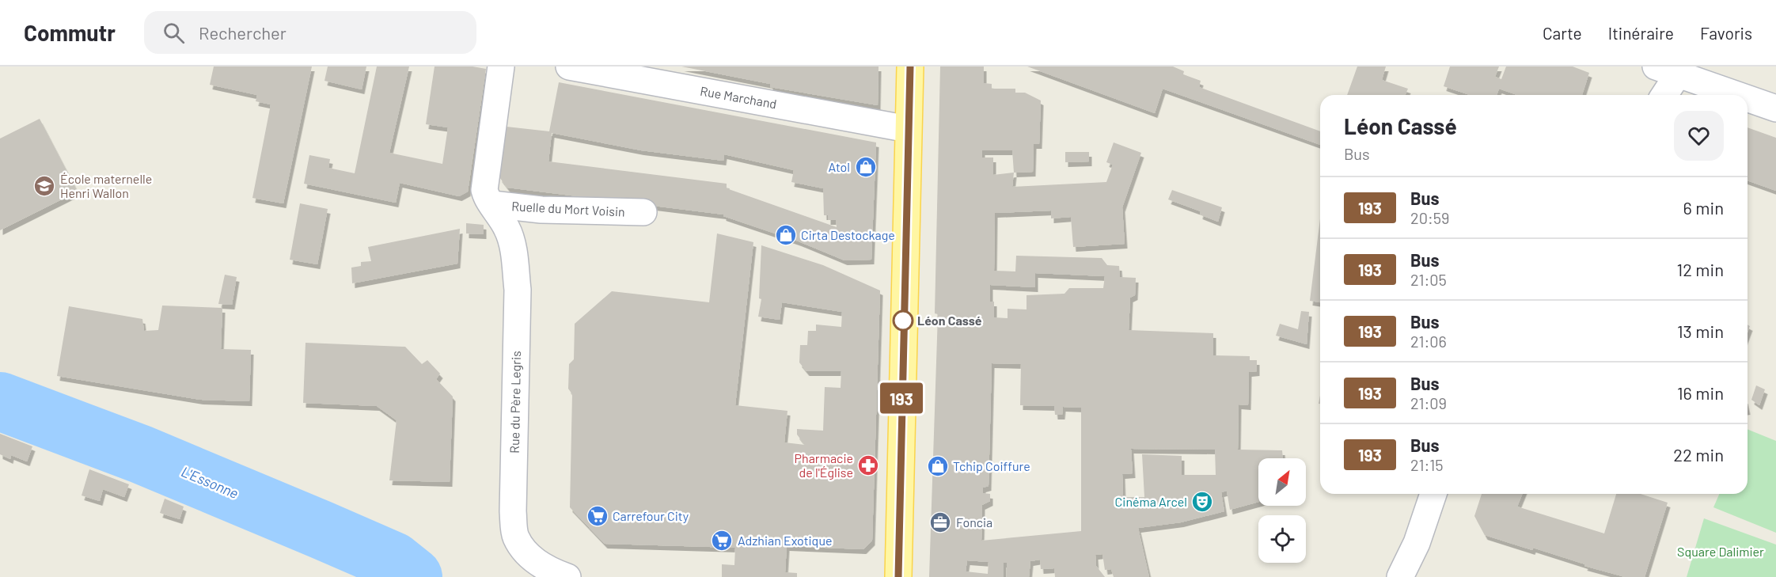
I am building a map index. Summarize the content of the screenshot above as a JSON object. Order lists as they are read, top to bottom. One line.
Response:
{"streets":{"street":["Rue Marchand","Ruelle du Mort Voisin","Rue du Père Legris"]},"crossings":[["Ruelle du Mort Voisin","Rue du Père Legris"]],"water":["L'Essonne"],"parks":["Square Dalimier"],"places":{"shop":["Atol","Cirta Destockage","Tchip Coiffure"],"school or university":["École maternelle Henri Wallon"],"other":["Léon Cassé"],"pharmacy":["Pharmacie de l'Église"],"theatre":["Cinéma Arcel"],"supermarket":["Carrefour City","Adzhian Exotique"],"office":["Foncia"]},"lines":["bus line 193"],"north":"top right","page":{"header":"Commutr","search":"Rechercher","nav":["Carte","Itinéraire","Favoris"],"on_map":"193","heading":["Léon Cassé","Bus"],"list":[{"mark":"193","name":"Bus","note":"20:59","value":"6 min"},{"mark":"193","name":"Bus","note":"21:05","value":"12 min"},{"mark":"193","name":"Bus","note":"21:06","value":"13 min"},{"mark":"193","name":"Bus","note":"21:09","value":"16 min"},{"mark":"193","name":"Bus","note":"21:15","value":"22 min"}]}}
